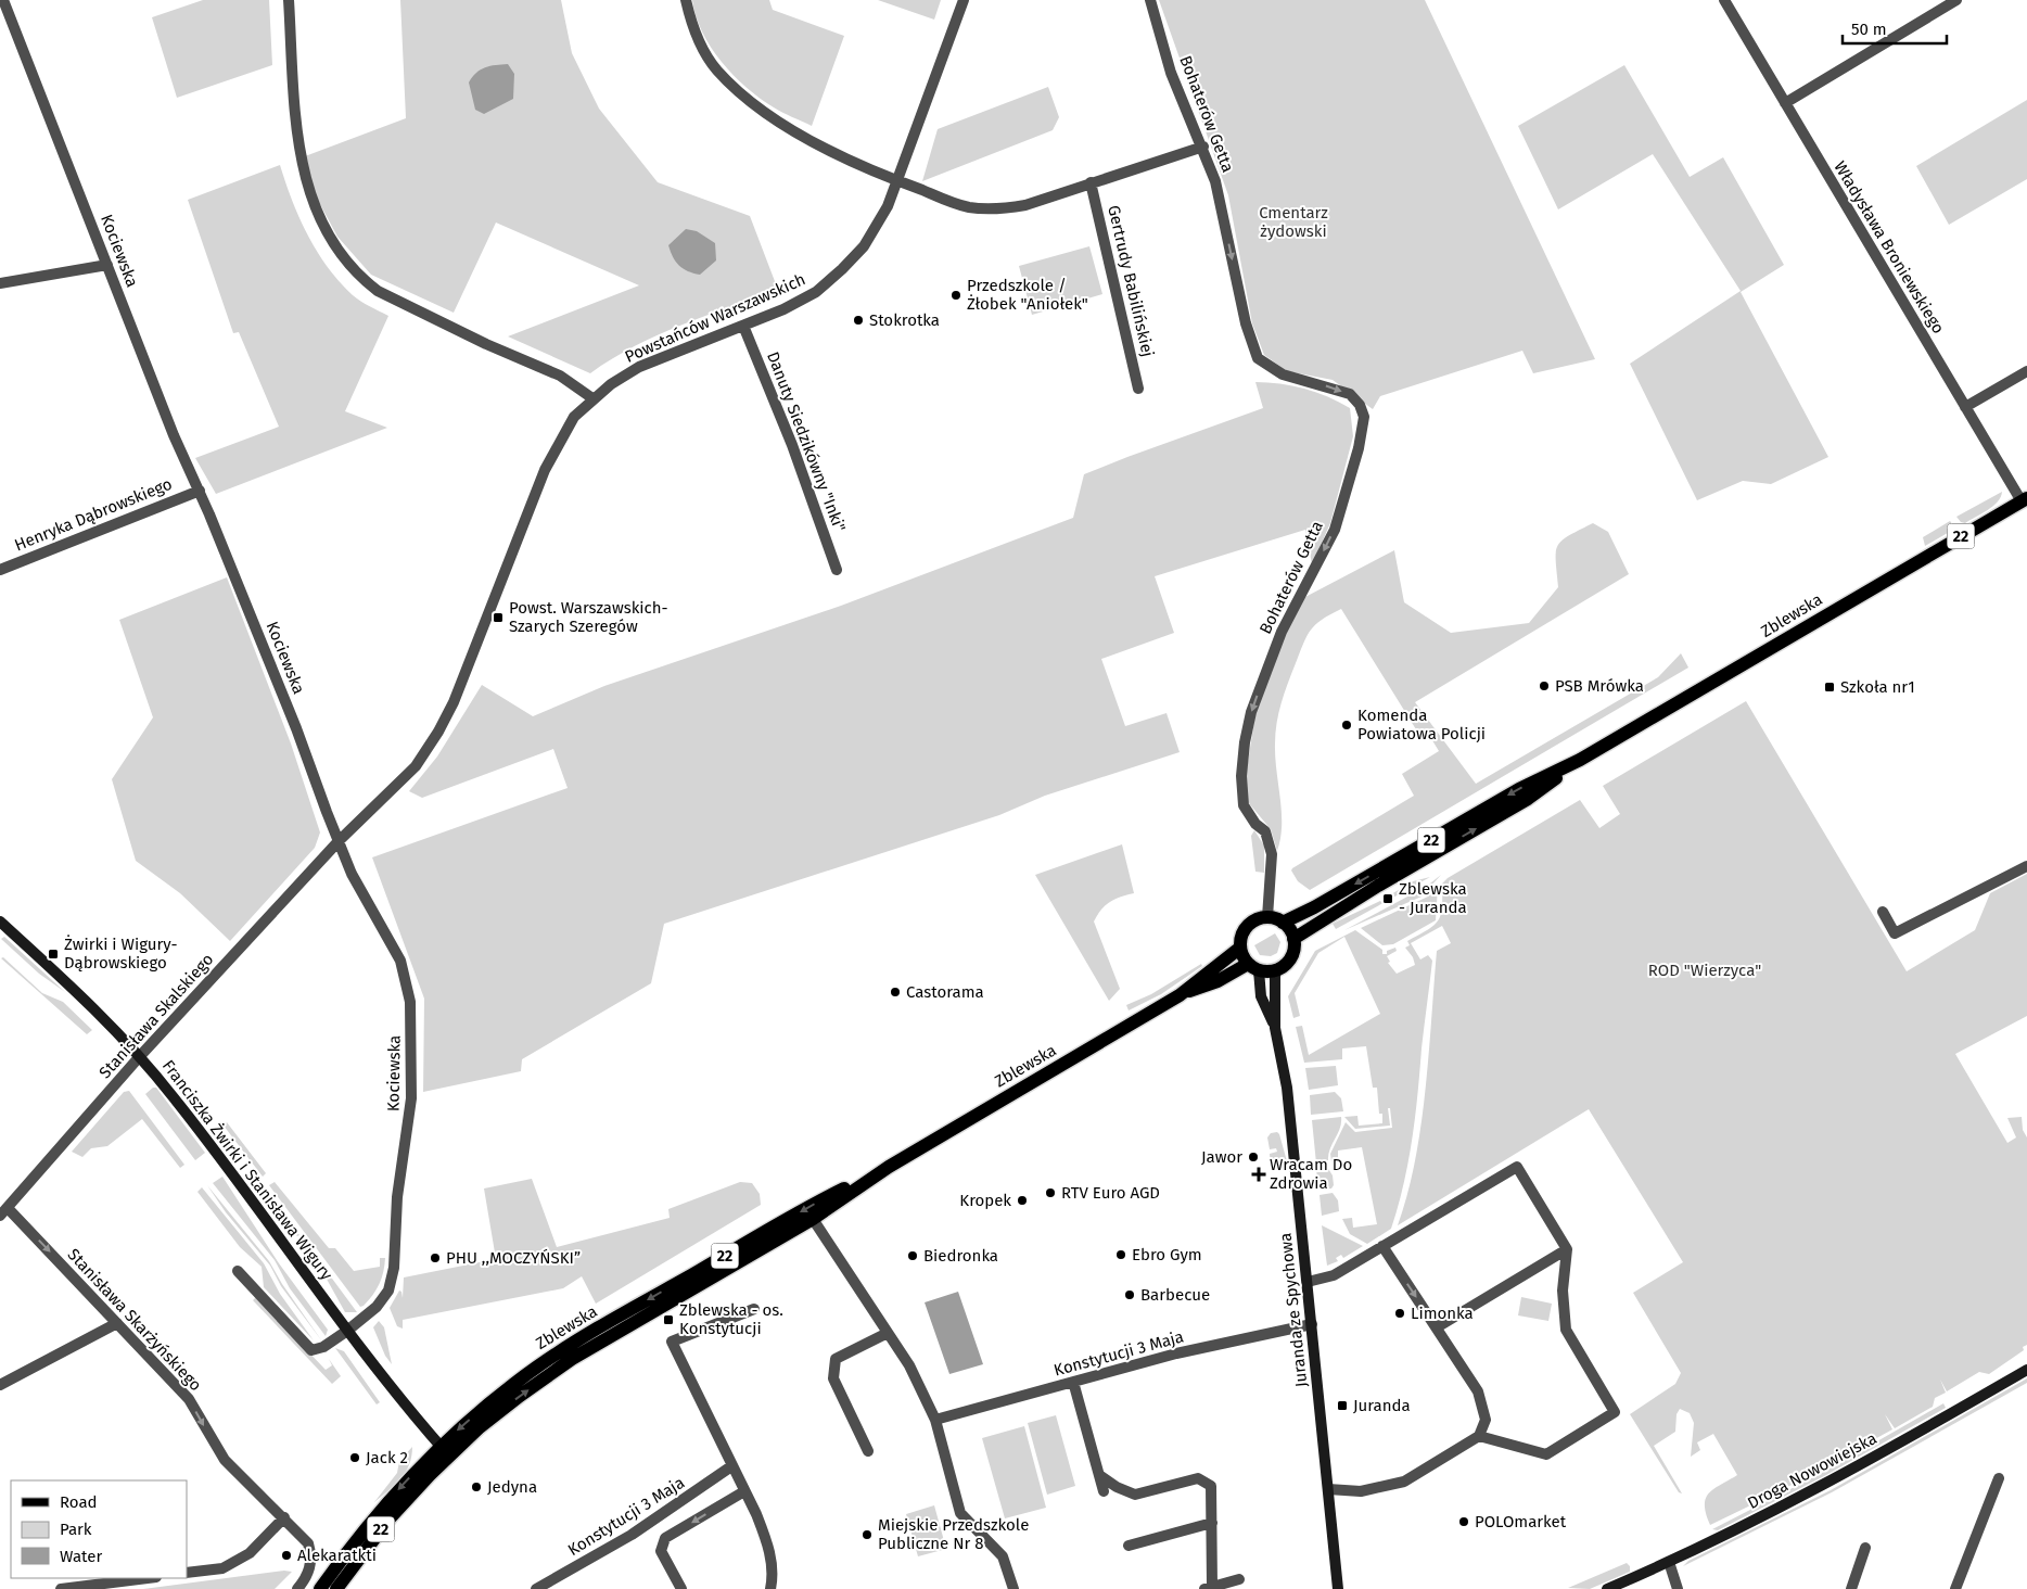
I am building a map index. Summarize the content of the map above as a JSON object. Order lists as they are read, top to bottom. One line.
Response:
{"streets":{"main road":["22","Zblewska"],"street":["Bohaterów Getta","Władysława Broniewskiego","Kociewska","Gertrudy Babilińskiej","Powstańców Warszawskich","Danuty Siedzikówny \"Inki\"","Henryka Dąbrowskiego","Stanisława Skalskiego","Franciszka Żwirki i Stanisława Wigury","Juranda ze Spychowa","Stanisława Skarżyńskiego","Konstytucji 3 Maja","Droga Nowowiejska"]},"crossings":[["Bohaterów Getta","22"],["Bohaterów Getta","Zblewska"],["Bohaterów Getta","Juranda ze Spychowa"],["Władysława Broniewskiego","Zblewska"],["Kociewska","Powstańców Warszawskich"],["Kociewska","Henryka Dąbrowskiego"],["Kociewska","Stanisława Skalskiego"],["Kociewska","Franciszka Żwirki i Stanisława Wigury"],["Powstańców Warszawskich","Danuty Siedzikówny \"Inki\""],["Powstańców Warszawskich","Stanisława Skalskiego"],["22","Zblewska"],["22","Juranda ze Spychowa"],["Zblewska","Franciszka Żwirki i Stanisława Wigury"],["Zblewska","Juranda ze Spychowa"],["Stanisława Skalskiego","Franciszka Żwirki i Stanisława Wigury"],["Stanisława Skalskiego","Stanisława Skarżyńskiego"],["Juranda ze Spychowa","Konstytucji 3 Maja"]],"one_way":["Bohaterów Getta","Stanisława Skarżyńskiego"],"parks":["Cmentarz żydowski","ROD \"Wierzyca\""],"places":{"other":["Przedszkole / Żłobek \"Aniołek\"","Stokrotka","PSB Mrówka","Komenda Powiatowa Policji","Castorama","Jawor","RTV Euro AGD","Kropek","Ebro Gym","Biedronka","PHU ,,MOCZYŃSKI”","Barbecue","Limonka","Jack 2","Jedyna","POLOmarket","Miejskie Przedszkole Publiczne Nr 8","Alekaratkti"],"transit":["Powst. Warszawskich- Szarych Szeregów","Szkoła nr1","Zblewska - Juranda","Żwirki i Wigury- Dąbrowskiego","Zblewska - os. Konstytucji","Juranda"],"health":["Wracam Do Zdrowia"]},"legend":["Road","Park","Water"],"scale_bar":"50 m"}
